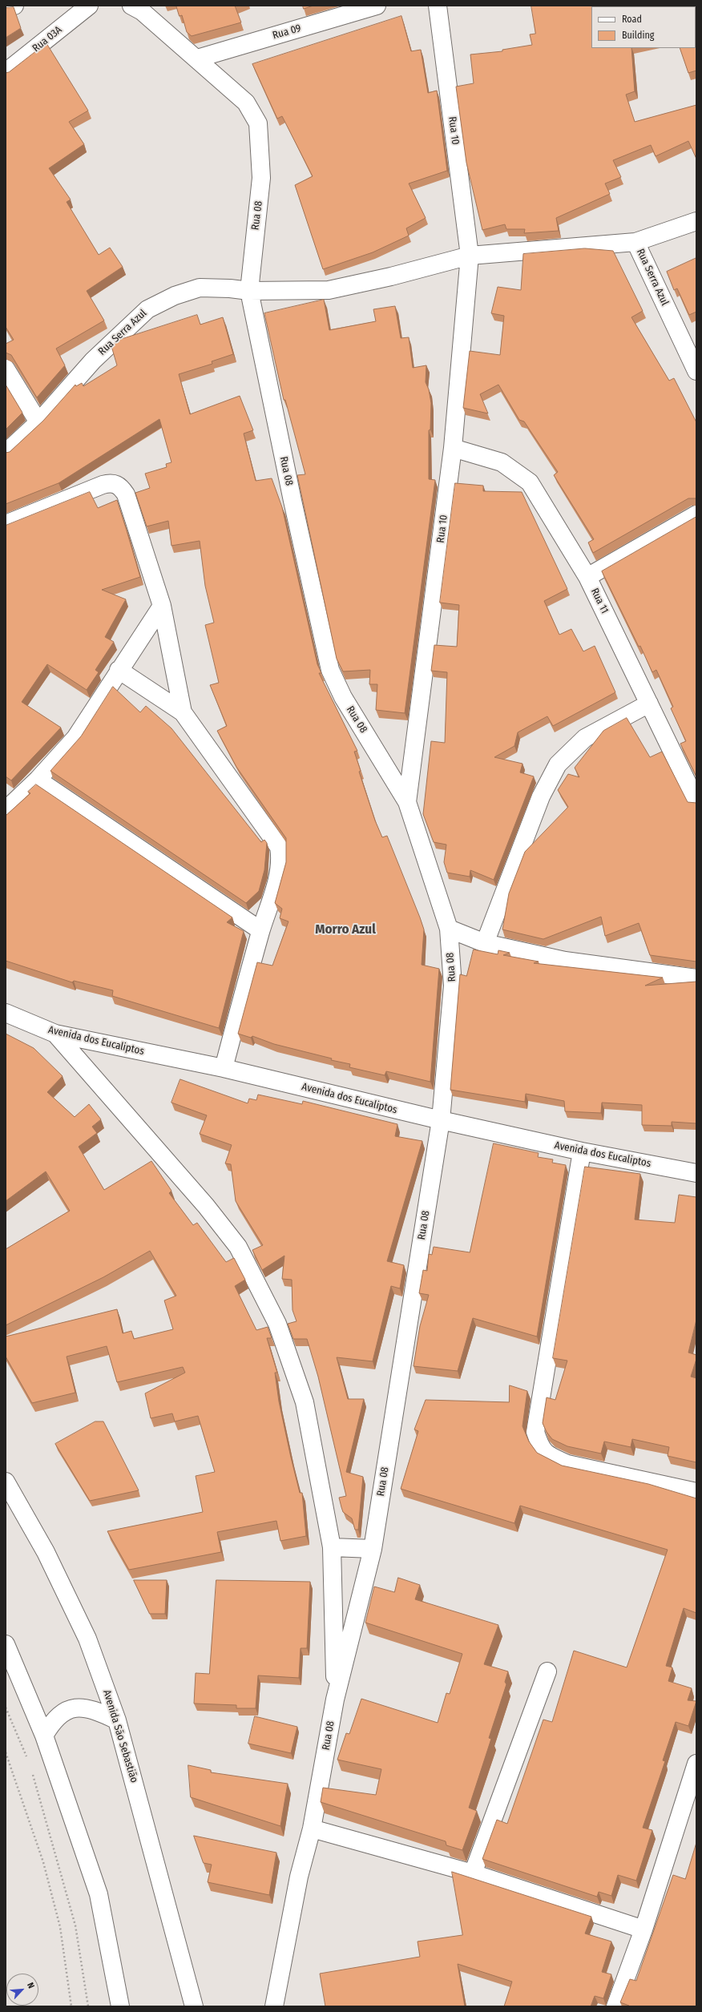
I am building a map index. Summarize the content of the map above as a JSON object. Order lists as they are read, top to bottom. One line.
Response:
{"streets":{"street":["Rua 09","Rua 03A","Rua 10","Rua 08","Rua Serra Azul","Rua 11","Avenida dos Eucaliptos","Avenida São Sebastião"]},"crossings":[["Rua 09","Rua 08"],["Rua 10","Rua 08"],["Rua 10","Rua Serra Azul"],["Rua 10","Rua 11"],["Rua 08","Rua Serra Azul"],["Rua 08","Avenida dos Eucaliptos"]],"districts":["Morro Azul"],"legend":["Road","Building"],"north":"top right"}
